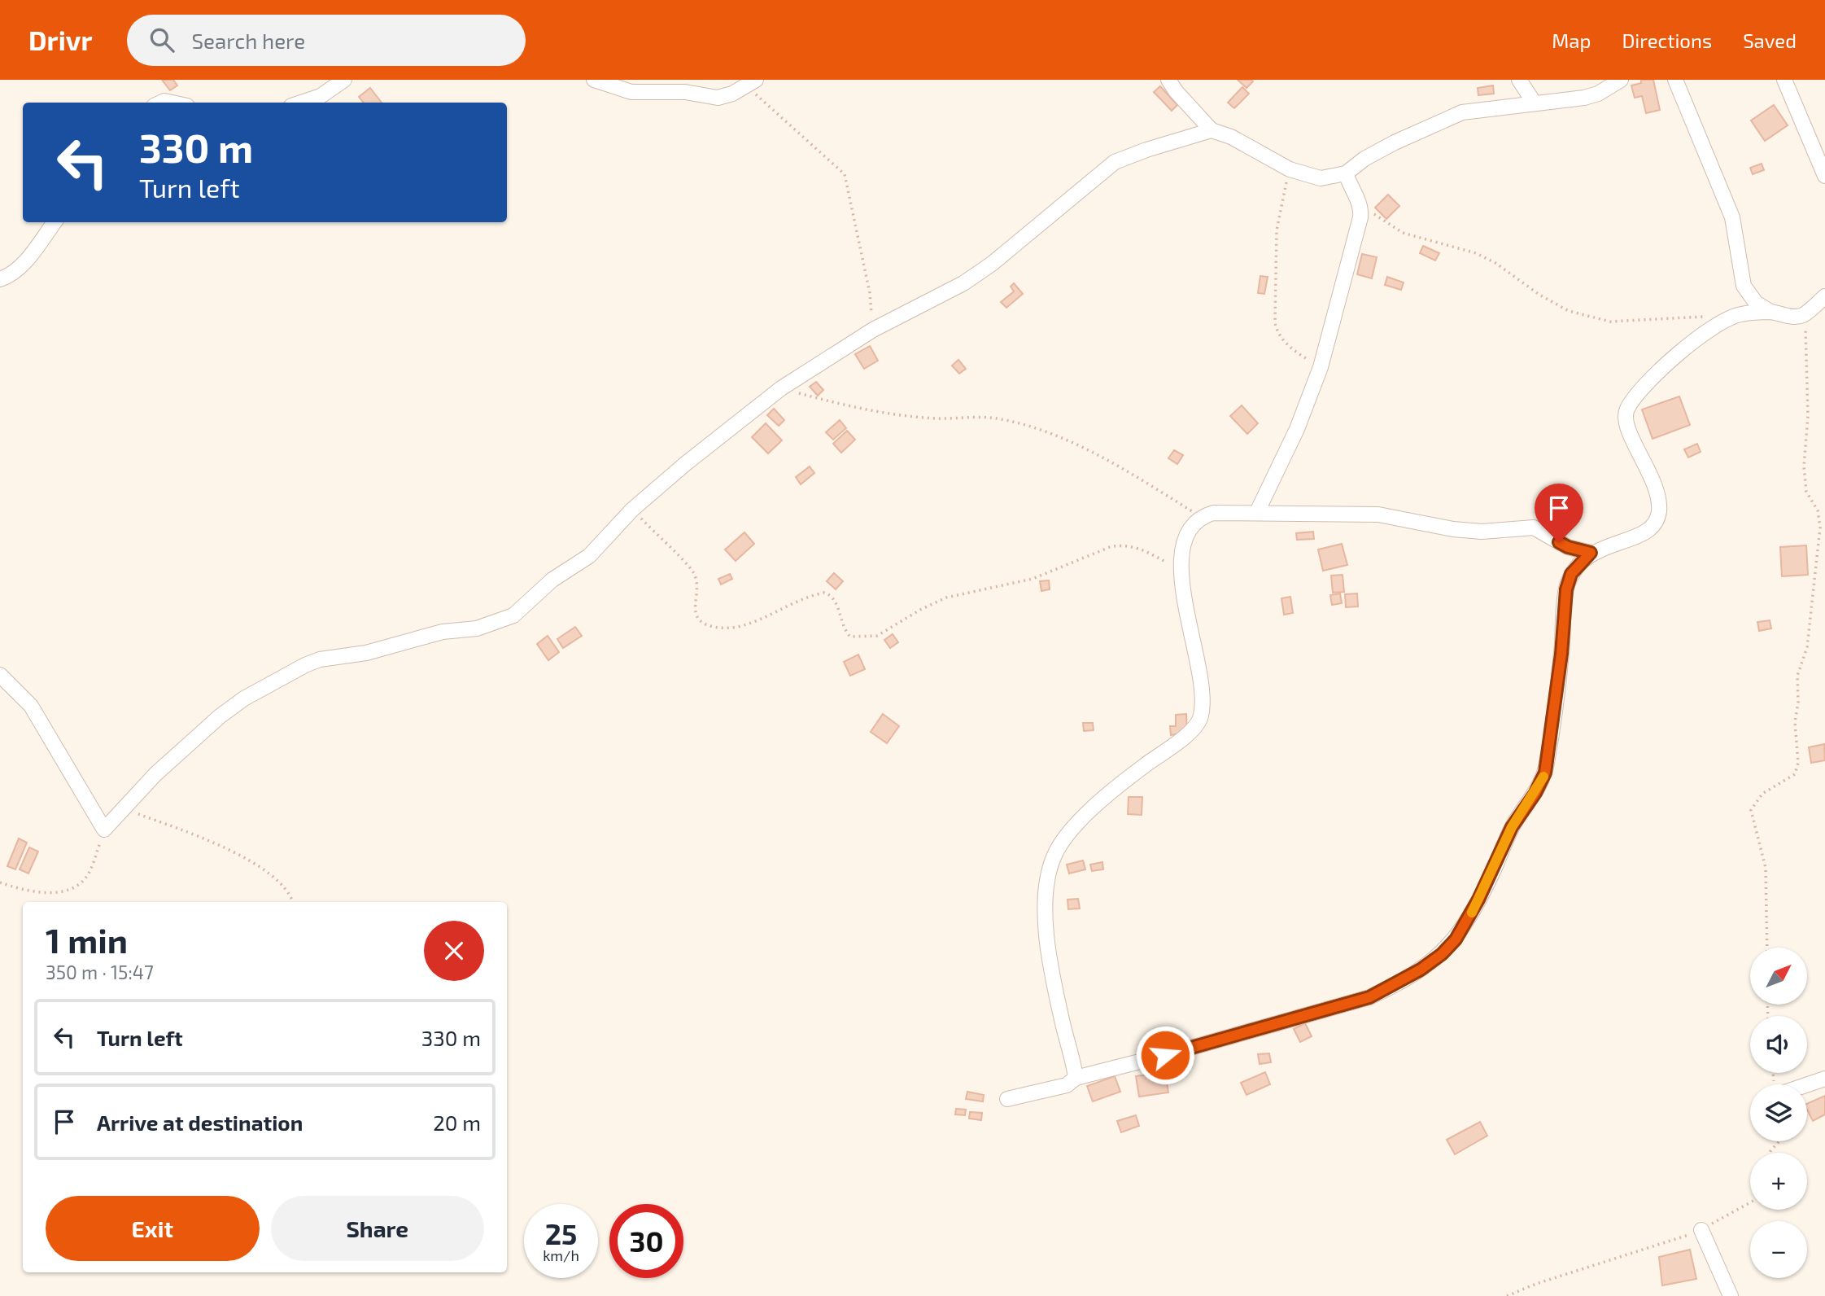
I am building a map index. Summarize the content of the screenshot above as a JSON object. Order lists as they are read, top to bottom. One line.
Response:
{"north":"top right","page":{"header":"Drivr","search":"Search here","nav":["Map","Directions","Saved"],"turn":["330 m","Turn left"],"heading":["1 min","350 m · 15:47"],"map_buttons":["+","−"],"list":[{"name":"Turn left","value":"330 m"},{"name":"Arrive at destination","value":"20 m"}],"buttons":["Exit","Share"],"speed":"25 km/h","limit":"30"}}
